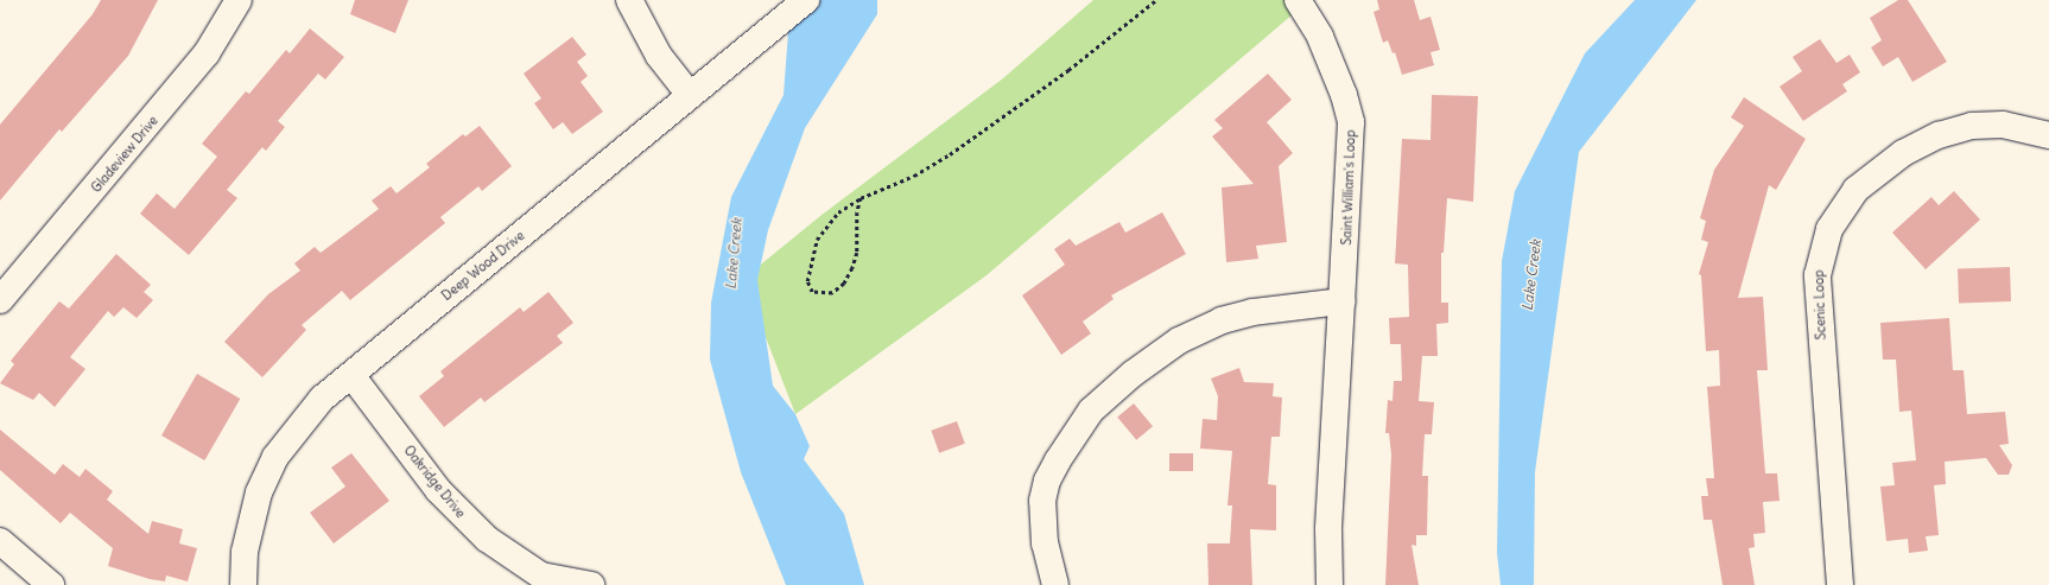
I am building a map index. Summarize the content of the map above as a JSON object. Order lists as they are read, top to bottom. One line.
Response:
{"streets":{"street":["Gladeview Drive","Saint William's Loop","Deep Wood Drive","Scenic Loop","Oakridge Drive"]},"crossings":[["Deep Wood Drive","Oakridge Drive"]],"water":["Lake Creek"]}
